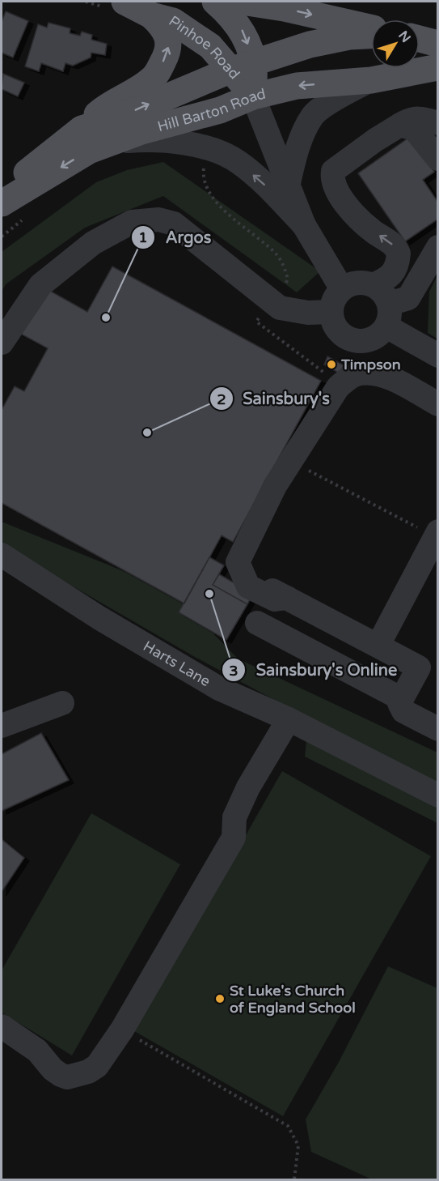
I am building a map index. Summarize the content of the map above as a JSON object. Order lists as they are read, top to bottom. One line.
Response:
{"streets":{"main road":["Pinhoe Road","Hill Barton Road"],"street":["Harts Lane"]},"crossings":[["Pinhoe Road","Hill Barton Road"]],"places":["Argos","Timpson","Sainsbury's","Sainsbury's Online","St Luke's Church of England School"],"north":"top right"}
